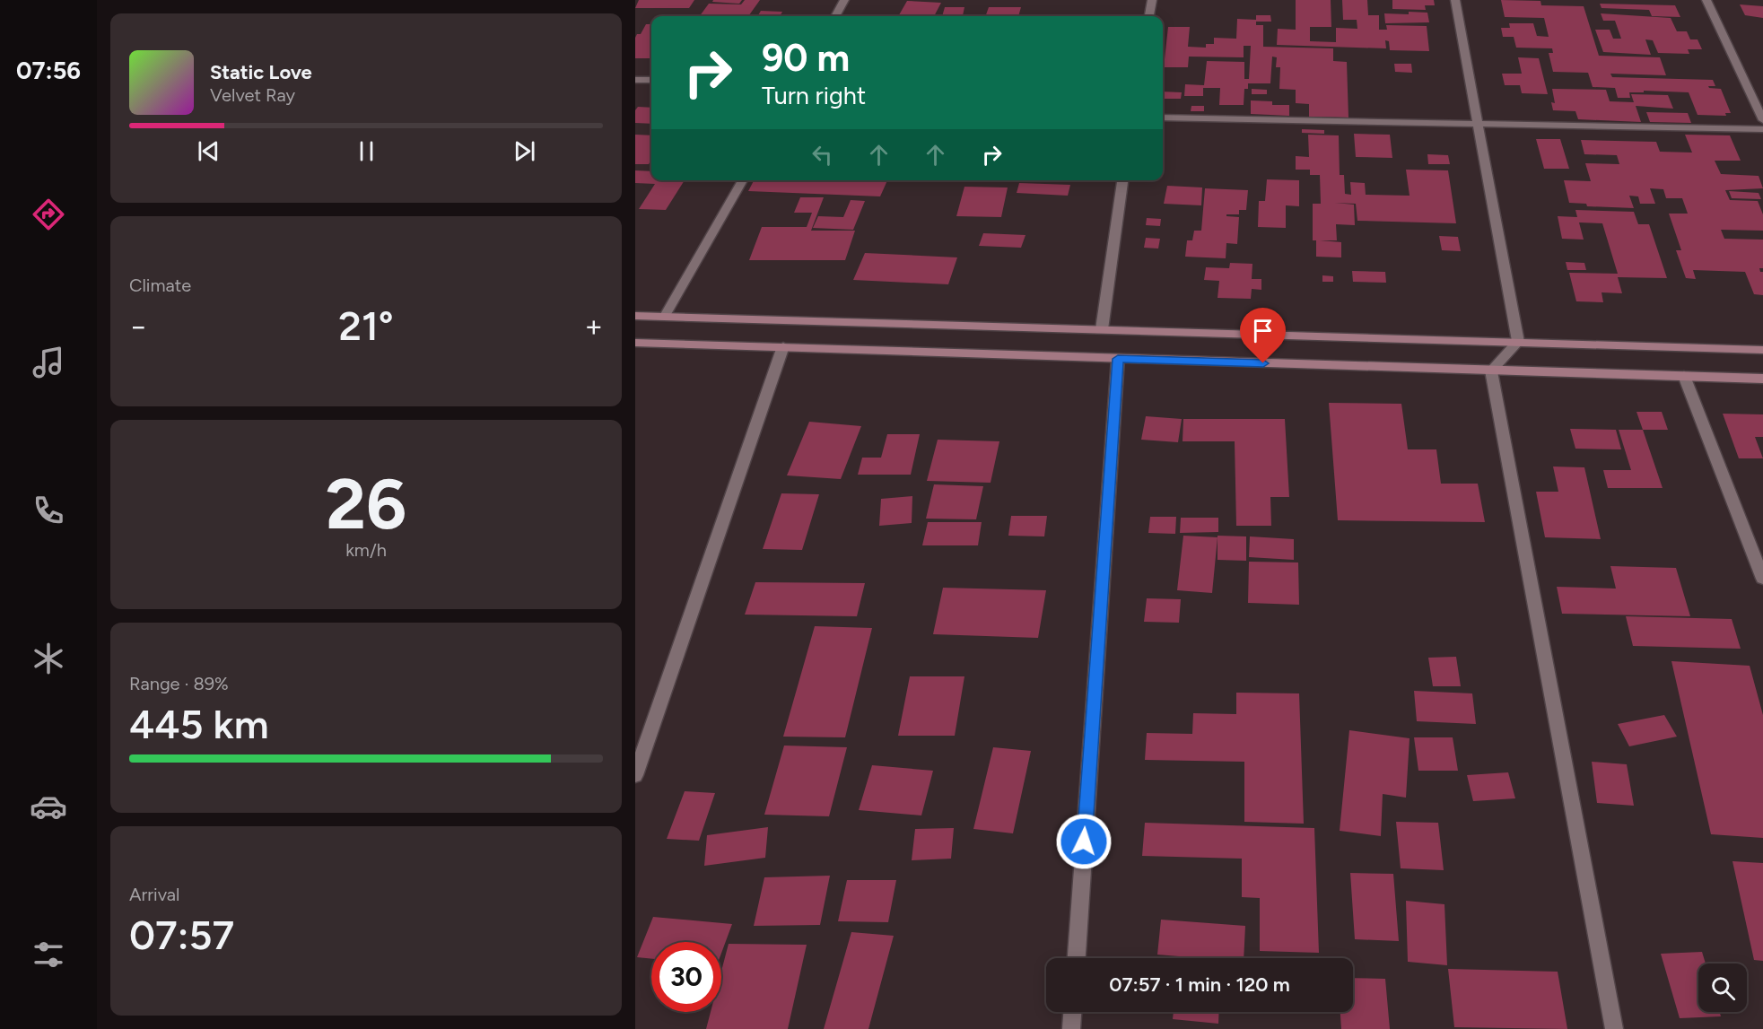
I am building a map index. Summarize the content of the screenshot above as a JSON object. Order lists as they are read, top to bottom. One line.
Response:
{"page":{"tabs":"07:56","turn":["90 m","Turn right"],"song":["Static Love","Velvet Ray"],"tile":["Climate",["26","km/h"],["Range · 89%","445 km"],["Arrival","07:57"]],"heat":["−","21°","+"],"limit":"30","trip":"07:57 · 1 min · 120 m"}}
